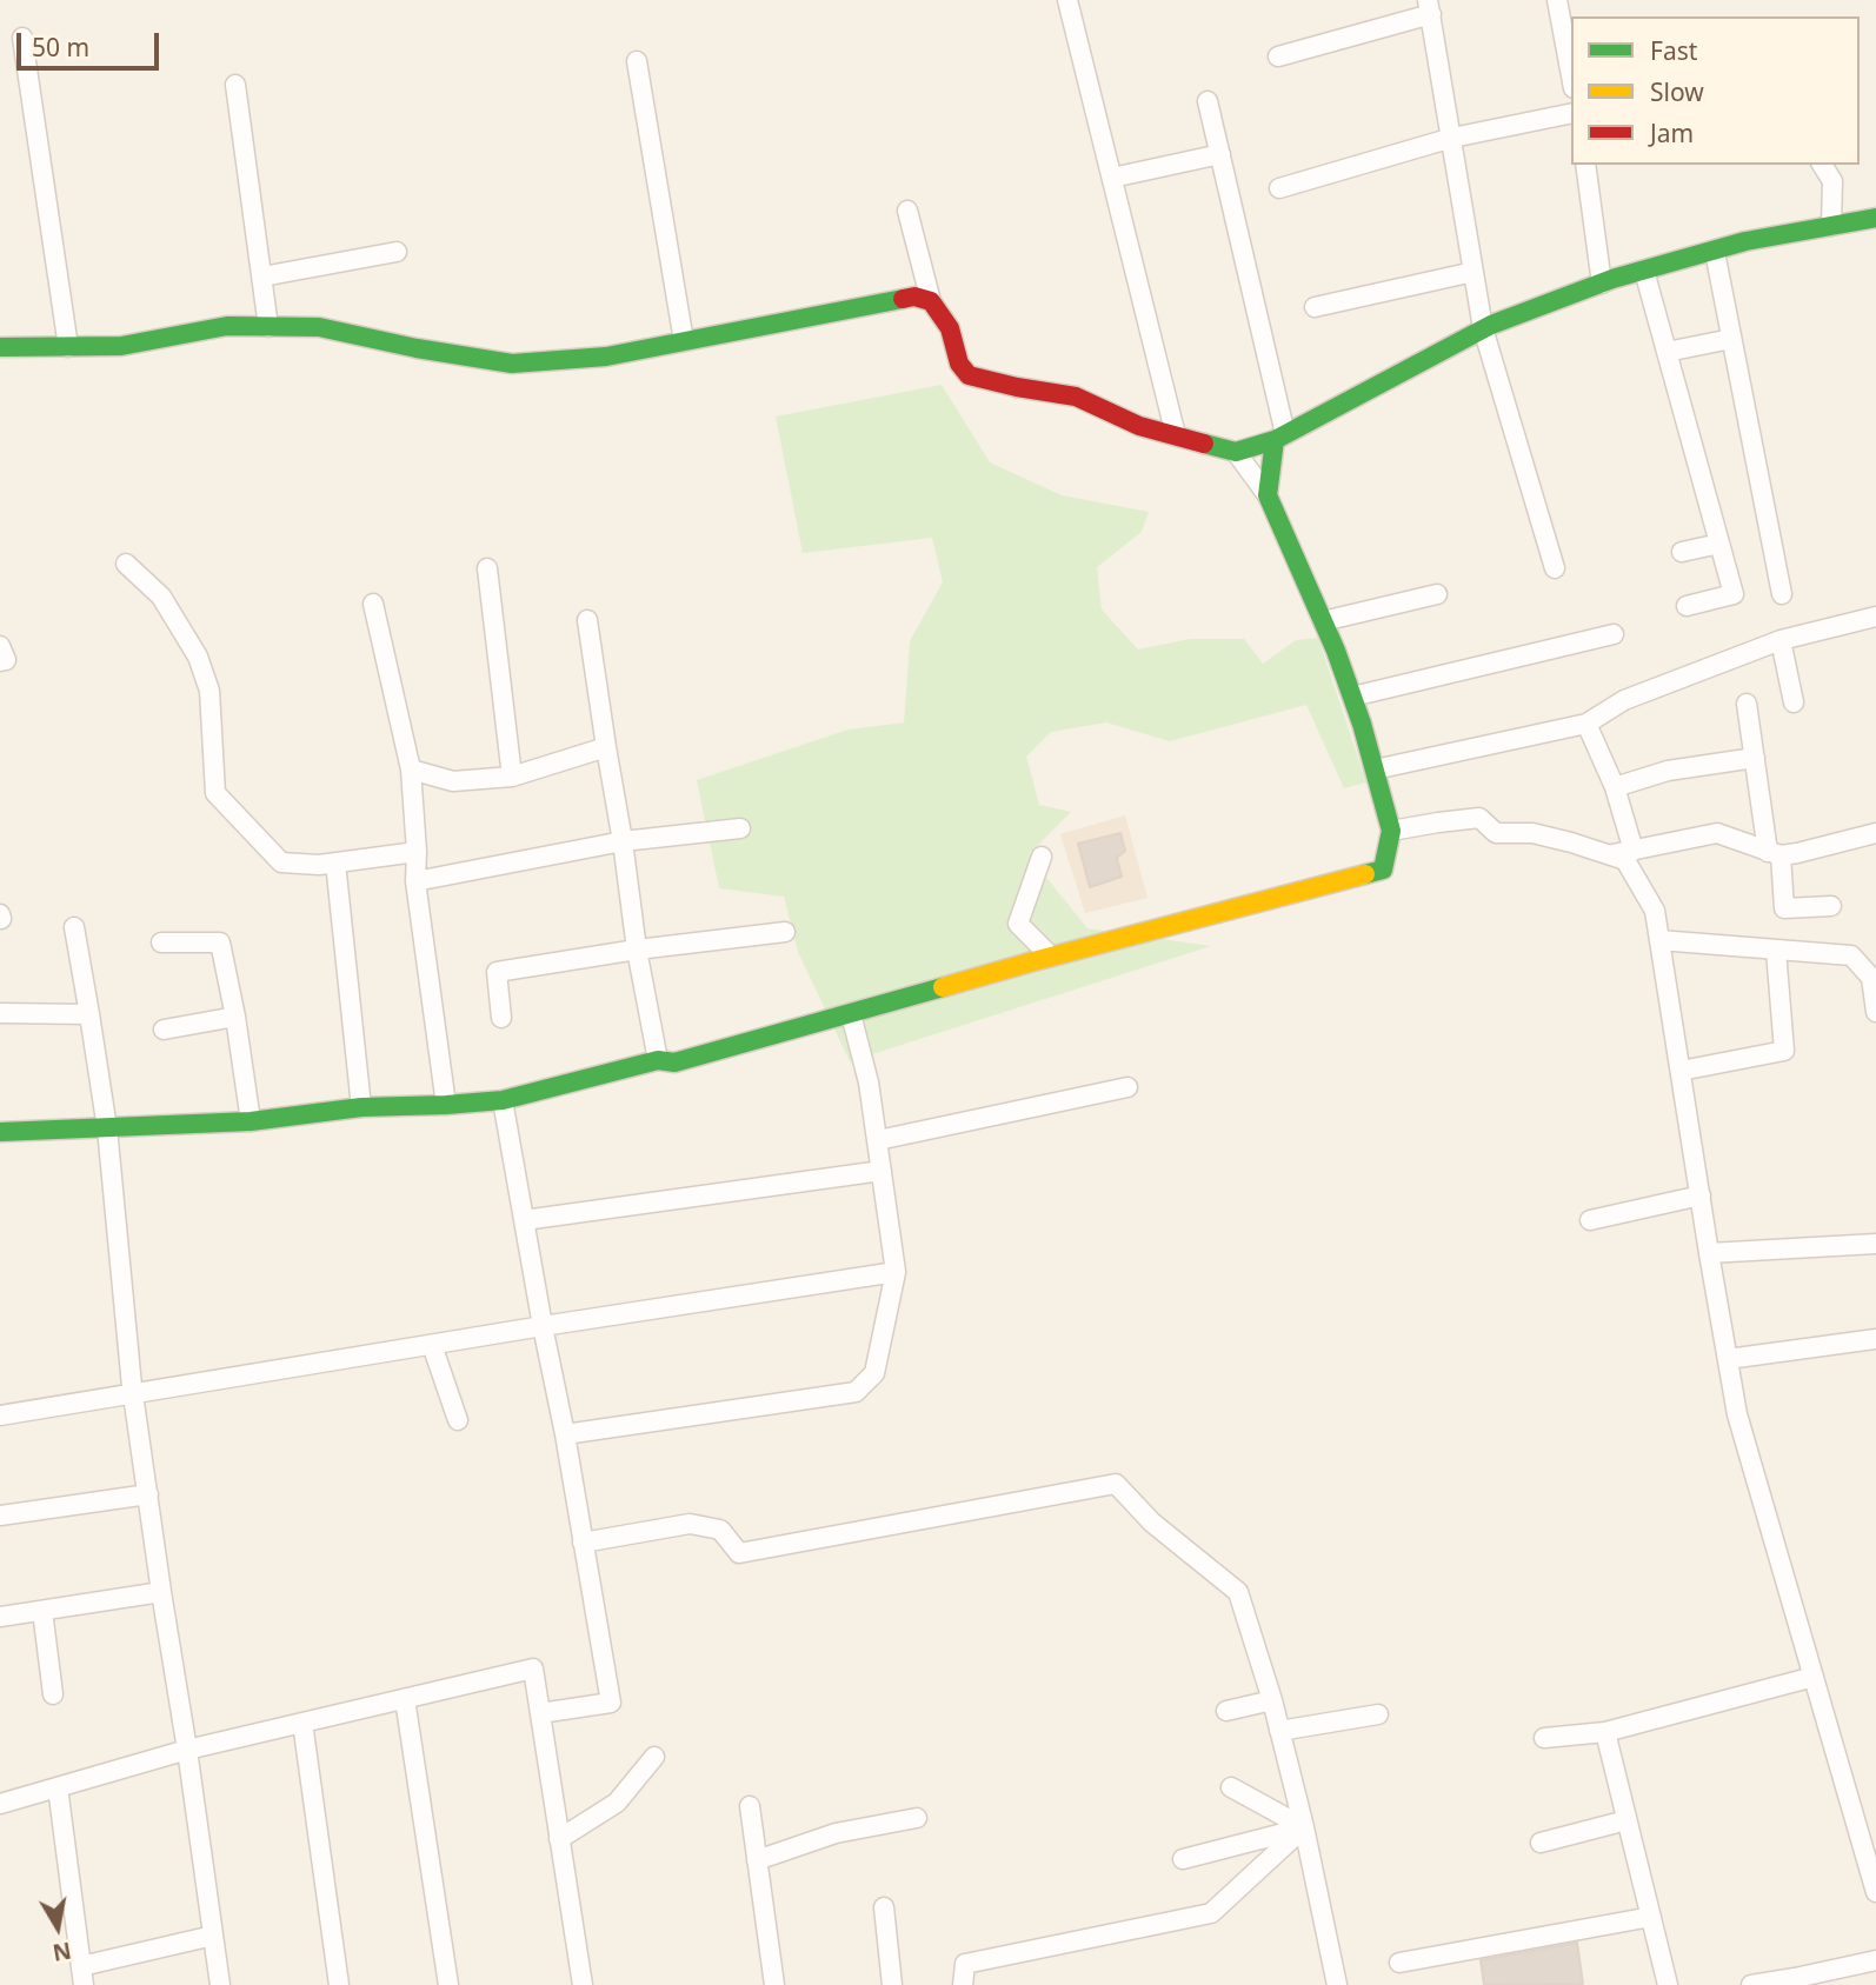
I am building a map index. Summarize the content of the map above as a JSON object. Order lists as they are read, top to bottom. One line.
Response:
{"legend":["Fast","Slow","Jam"],"scale_bar":"50 m","north":"bottom"}
